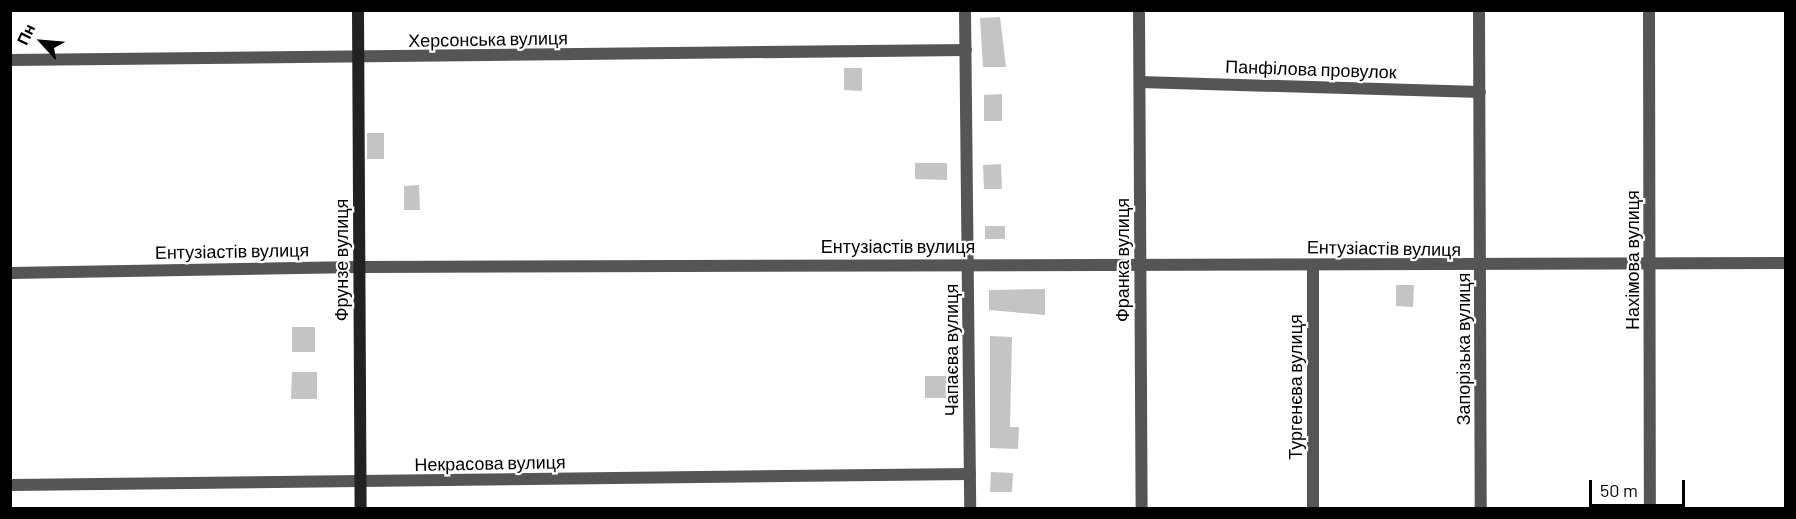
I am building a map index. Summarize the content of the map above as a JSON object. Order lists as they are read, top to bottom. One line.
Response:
{"streets":{"street":["Херсонська вулиця","Панфілова провулок","Ентузіастів вулиця","Фрунзе вулиця","Франка вулиця","Нахімова вулиця","Запорізька вулиця","Чапаєва вулиця","Тургенєва вулиця","Некрасова вулиця"]},"crossings":[["Херсонська вулиця","Фрунзе вулиця"],["Херсонська вулиця","Чапаєва вулиця"],["Панфілова провулок","Франка вулиця"],["Панфілова провулок","Запорізька вулиця"],["Ентузіастів вулиця","Фрунзе вулиця"],["Ентузіастів вулиця","Франка вулиця"],["Ентузіастів вулиця","Нахімова вулиця"],["Ентузіастів вулиця","Запорізька вулиця"],["Ентузіастів вулиця","Чапаєва вулиця"],["Ентузіастів вулиця","Тургенєва вулиця"],["Фрунзе вулиця","Некрасова вулиця"],["Чапаєва вулиця","Некрасова вулиця"]],"scale_bar":"50 m","north":"top left"}
